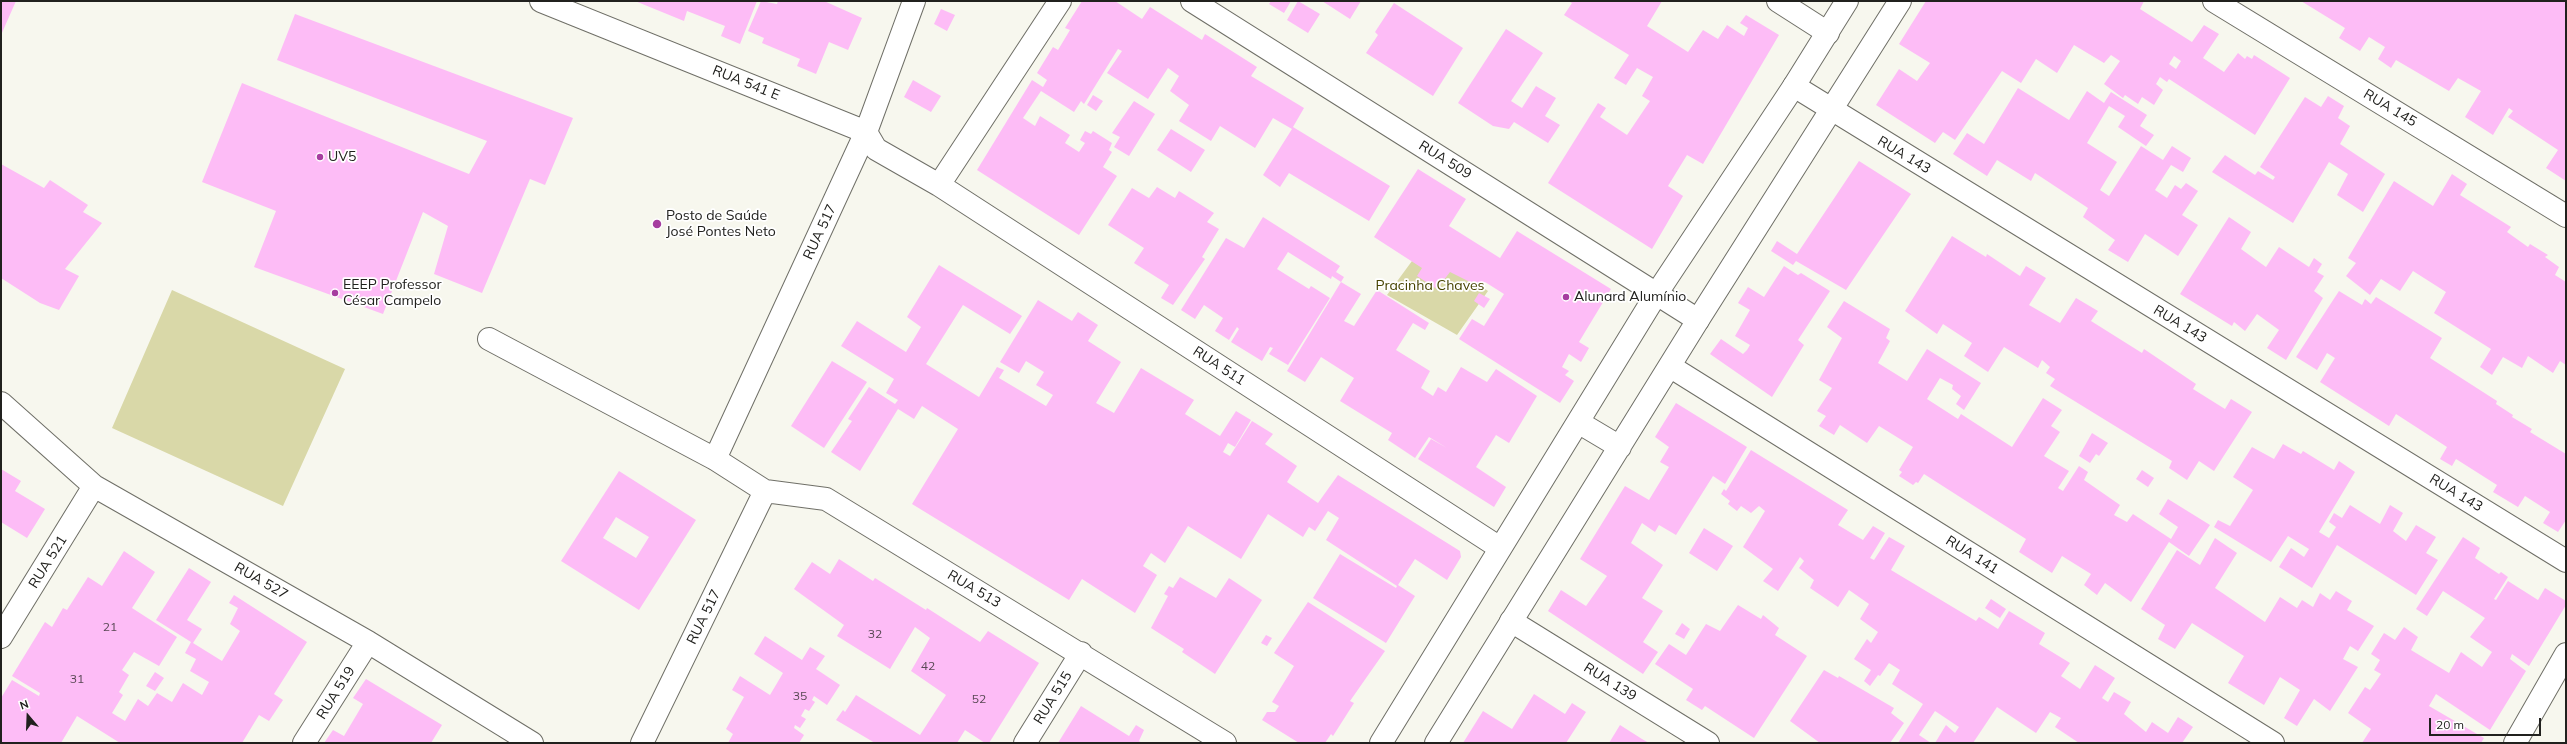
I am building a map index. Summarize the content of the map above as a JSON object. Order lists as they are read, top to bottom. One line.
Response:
{"streets":{"street":["RUA 541 E","RUA 145","RUA 143","RUA 509","RUA 517","RUA 511","RUA 141","RUA 521","RUA 527","RUA 513","RUA 139","RUA 519","RUA 515"]},"crossings":[["RUA 541 E","RUA 517"],["RUA 517","RUA 513"],["RUA 521","RUA 527"],["RUA 527","RUA 519"],["RUA 513","RUA 515"]],"parks":["Pracinha Chaves"],"places":["UV5","Posto de Saúde José Pontes Neto","EEEP Professor César Campelo","Alunard Alumínio"],"house_numbers":["21","32","42","31","35","52"],"scale_bar":"20 m","north":"top"}
